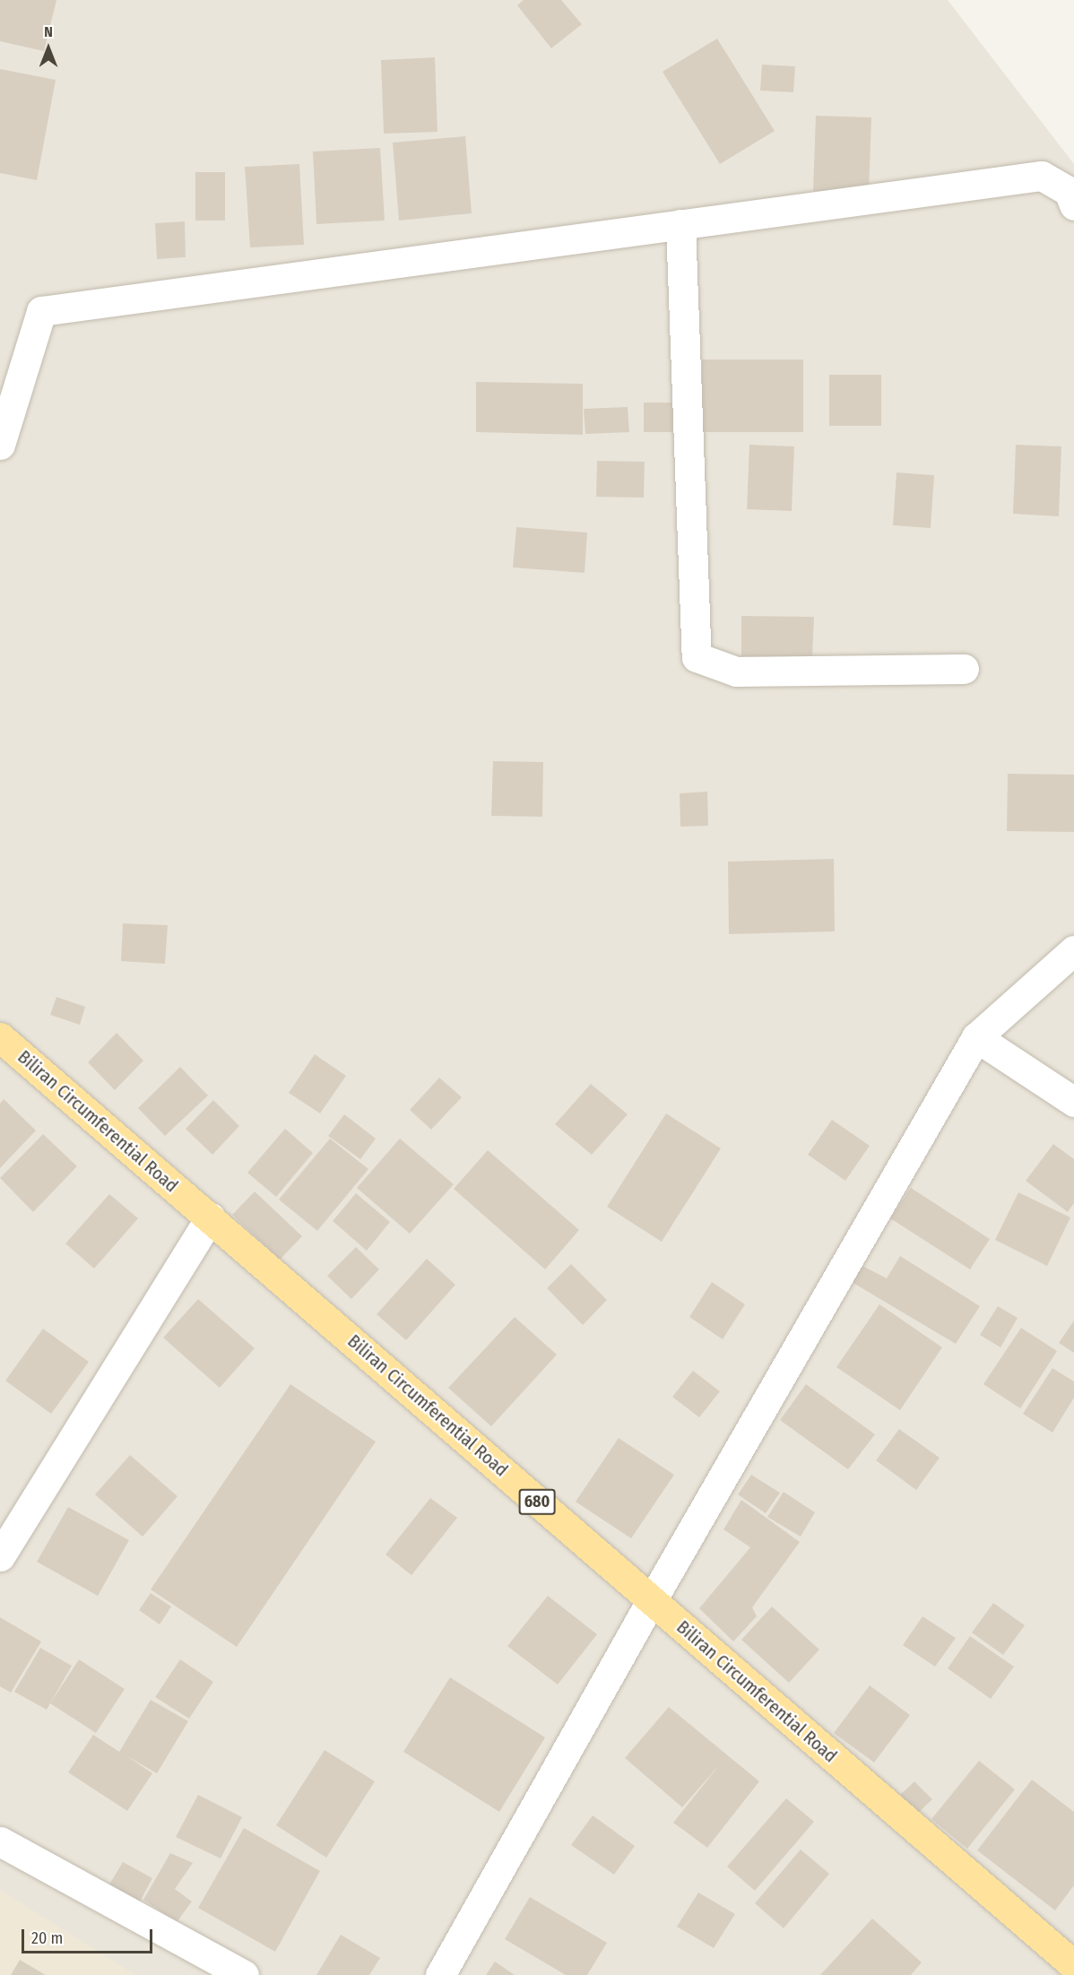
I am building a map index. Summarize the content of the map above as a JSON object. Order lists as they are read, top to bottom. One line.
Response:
{"streets":{"main road":["Biliran Circumferential Road","680"]},"scale_bar":"20 m","north":"top"}
